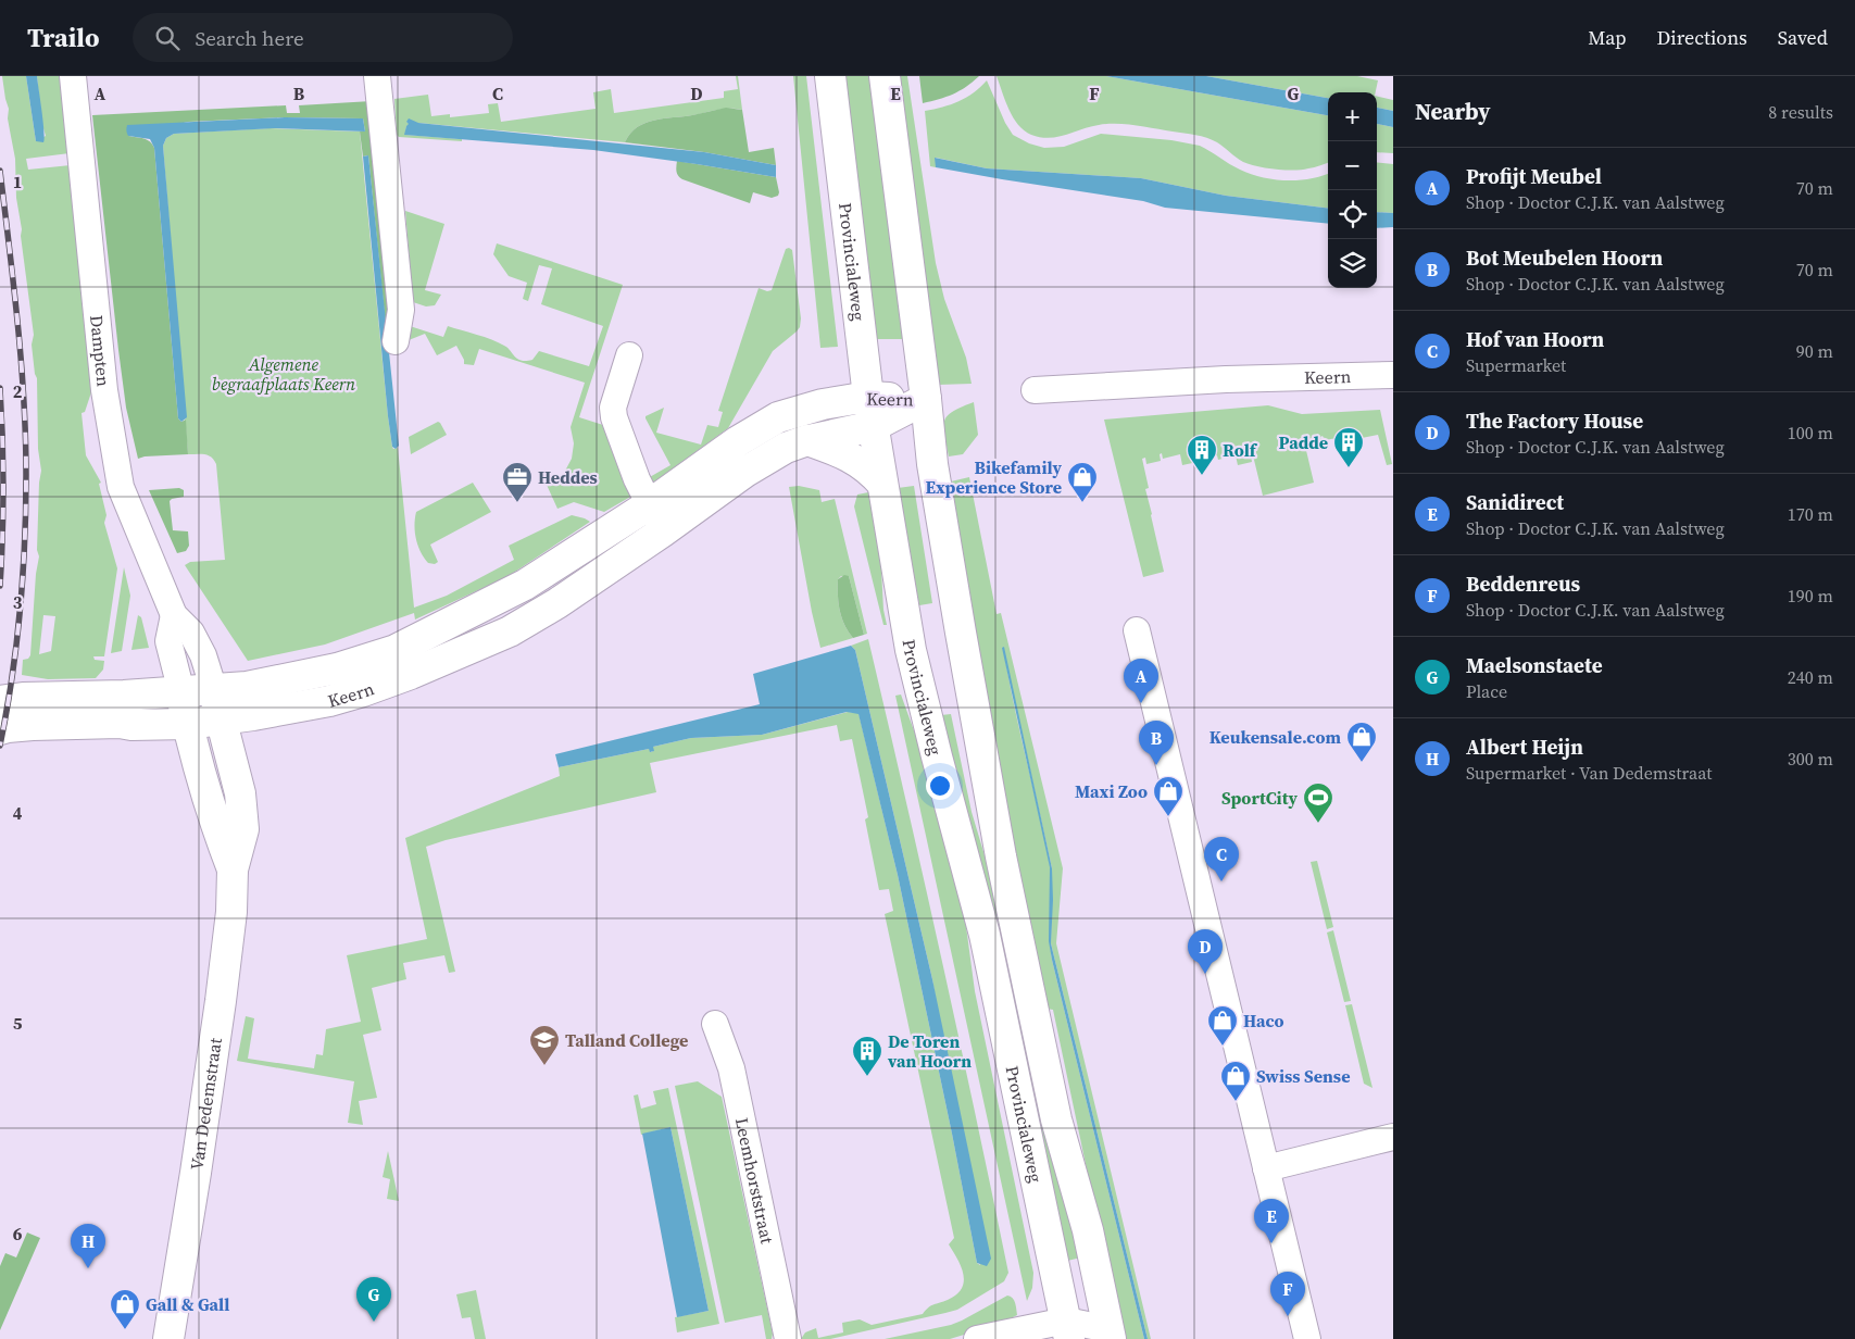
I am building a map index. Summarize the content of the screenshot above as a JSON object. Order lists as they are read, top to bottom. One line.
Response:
{"streets":{"street":["Provincialeweg","Dampten","Keern","Van Dedemstraat","Leemhorststraat"]},"crossings":[["Provincialeweg","Keern"],["Dampten","Keern"],["Dampten","Van Dedemstraat"],["Keern","Van Dedemstraat"]],"parks":["Algemene begraafplaats Keern"],"places":{"building":["Padde","Rolf","De Toren van Hoorn"],"office":["Heddes"],"shop":["Bikefamily Experience Store","Keukensale.com","Maxi Zoo","Haco","Swiss Sense","Gall & Gall"],"sports":["SportCity"],"school or university":["Talland College"]},"page":{"header":"Trailo","search":"Search here","nav":["Map","Directions","Saved"],"heading":["Nearby","8 results"],"map_buttons":["+","−"],"list":[{"mark":"A","name":"Profijt Meubel","note":"Shop · Doctor C.J.K. van Aalstweg","value":"70 m"},{"mark":"B","name":"Bot Meubelen Hoorn","note":"Shop · Doctor C.J.K. van Aalstweg","value":"70 m"},{"mark":"C","name":"Hof van Hoorn","note":"Supermarket","value":"90 m"},{"mark":"D","name":"The Factory House","note":"Shop · Doctor C.J.K. van Aalstweg","value":"100 m"},{"mark":"E","name":"Sanidirect","note":"Shop · Doctor C.J.K. van Aalstweg","value":"170 m"},{"mark":"F","name":"Beddenreus","note":"Shop · Doctor C.J.K. van Aalstweg","value":"190 m"},{"mark":"G","name":"Maelsonstaete","note":"Place","value":"240 m"},{"mark":"H","name":"Albert Heijn","note":"Supermarket · Van Dedemstraat","value":"300 m"}],"pins":["A","B","C","D","E","H","F","G"]},"grid":{"columns":["A","B","C","D","E","F","G"],"rows":["1","2","3","4","5","6"]}}
